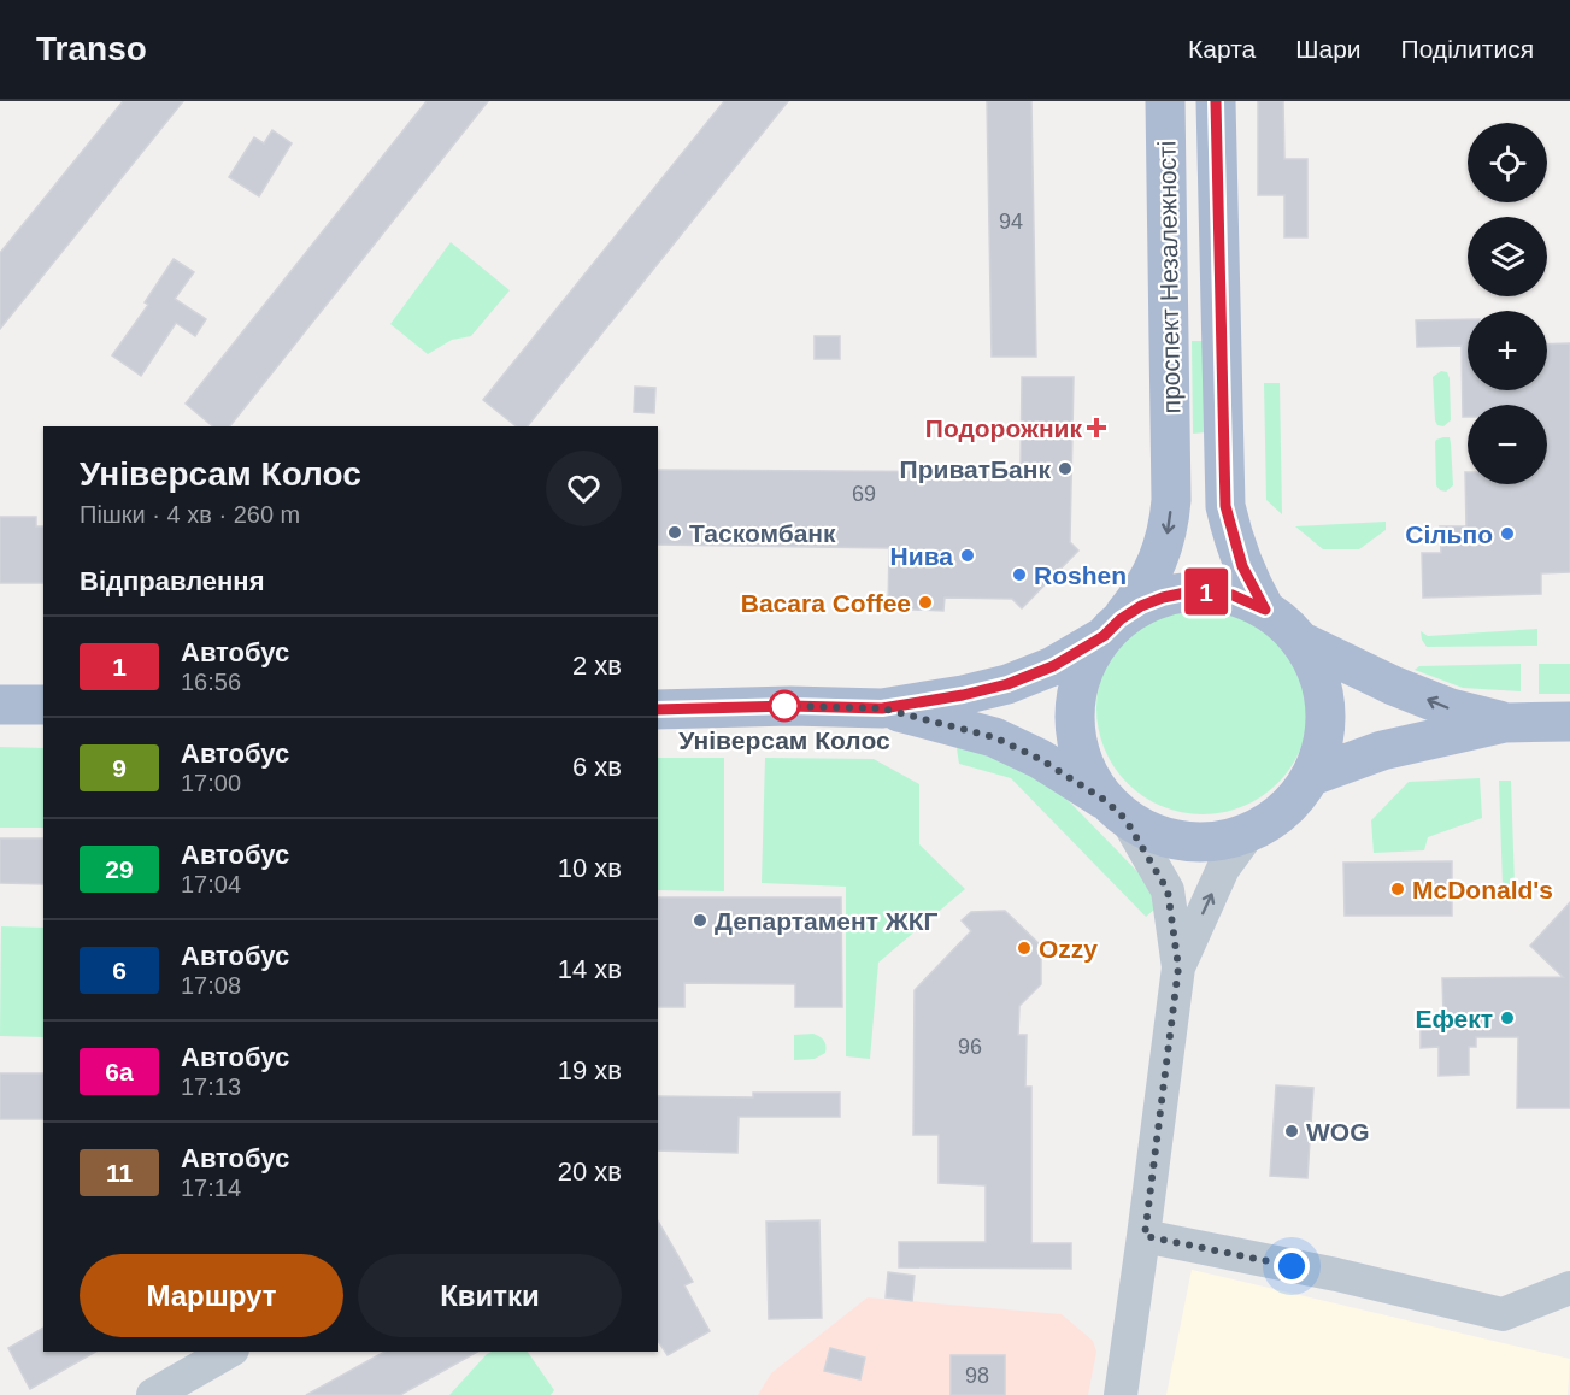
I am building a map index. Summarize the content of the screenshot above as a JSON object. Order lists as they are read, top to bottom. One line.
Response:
{"streets":{"main road":["проспект Незалежності"]},"places":{"health":["Подорожник"],"other":["ПриватБанк","Таскомбанк","Сільпо","Нива","Roshen","Bacara Coffee","Універсам Колос","McDonald's","Департамент ЖКГ","Ozzy","Ефект","WOG"]},"lines":["bus line 1"],"house_numbers":["94","69","96","98"],"page":{"header":"Transo","nav":["Карта","Шари","Поділитися"],"on_map":"1","map_buttons":["+","−"],"heading":[["Універсам Колос","Пішки · 4 хв · 260 m"],"Відправлення"],"list":[{"mark":"1","name":"Автобус","note":"16:56","value":"2 хв"},{"mark":"9","name":"Автобус","note":"17:00","value":"6 хв"},{"mark":"29","name":"Автобус","note":"17:04","value":"10 хв"},{"mark":"6","name":"Автобус","note":"17:08","value":"14 хв"},{"mark":"6а","name":"Автобус","note":"17:13","value":"19 хв"},{"mark":"11","name":"Автобус","note":"17:14","value":"20 хв"}],"buttons":["Маршрут","Квитки"]}}
